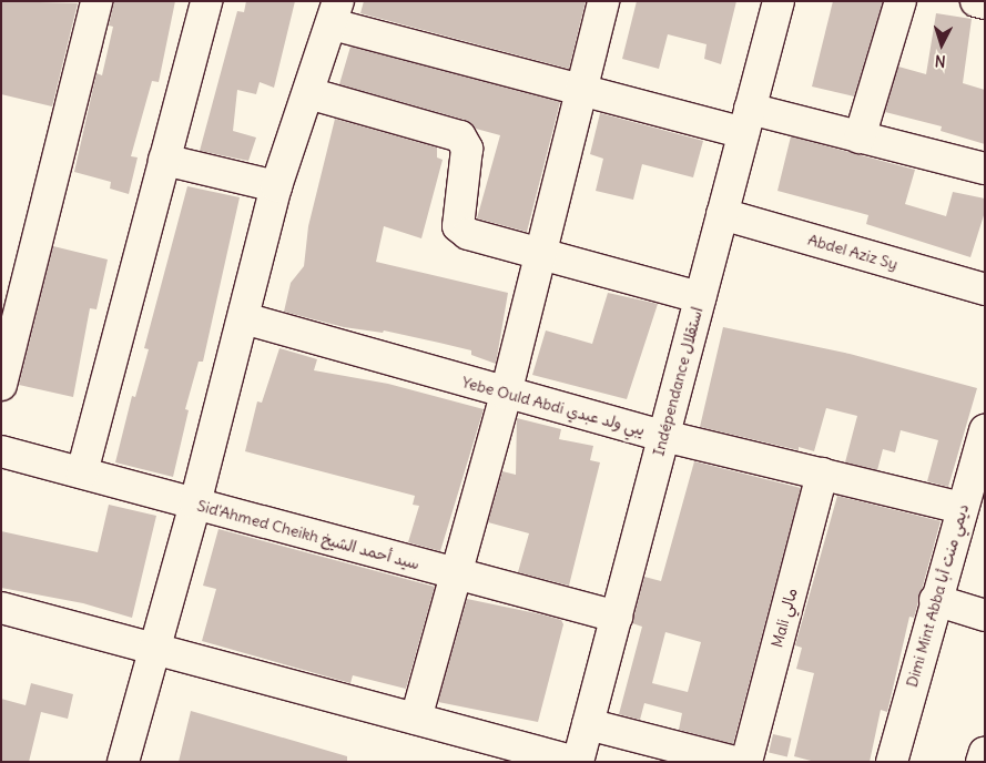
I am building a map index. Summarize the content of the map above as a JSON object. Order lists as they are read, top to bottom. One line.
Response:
{"streets":{"street":["Abdel Aziz Sy","Indépendance استقلال","Yebe Ould Abdi يبي ولد عبدي","Sid'Ahmed Cheikh سيد أحمد الشيخ","Dimi Mint Abba ديمي منت أبا","Mali مالي"]},"crossings":[["Abdel Aziz Sy","Indépendance استقلال"],["Indépendance استقلال","Yebe Ould Abdi يبي ولد عبدي"],["Indépendance استقلال","Sid'Ahmed Cheikh سيد أحمد الشيخ"],["Yebe Ould Abdi يبي ولد عبدي","Dimi Mint Abba ديمي منت أبا"],["Yebe Ould Abdi يبي ولد عبدي","Mali مالي"]],"north":"bottom"}
